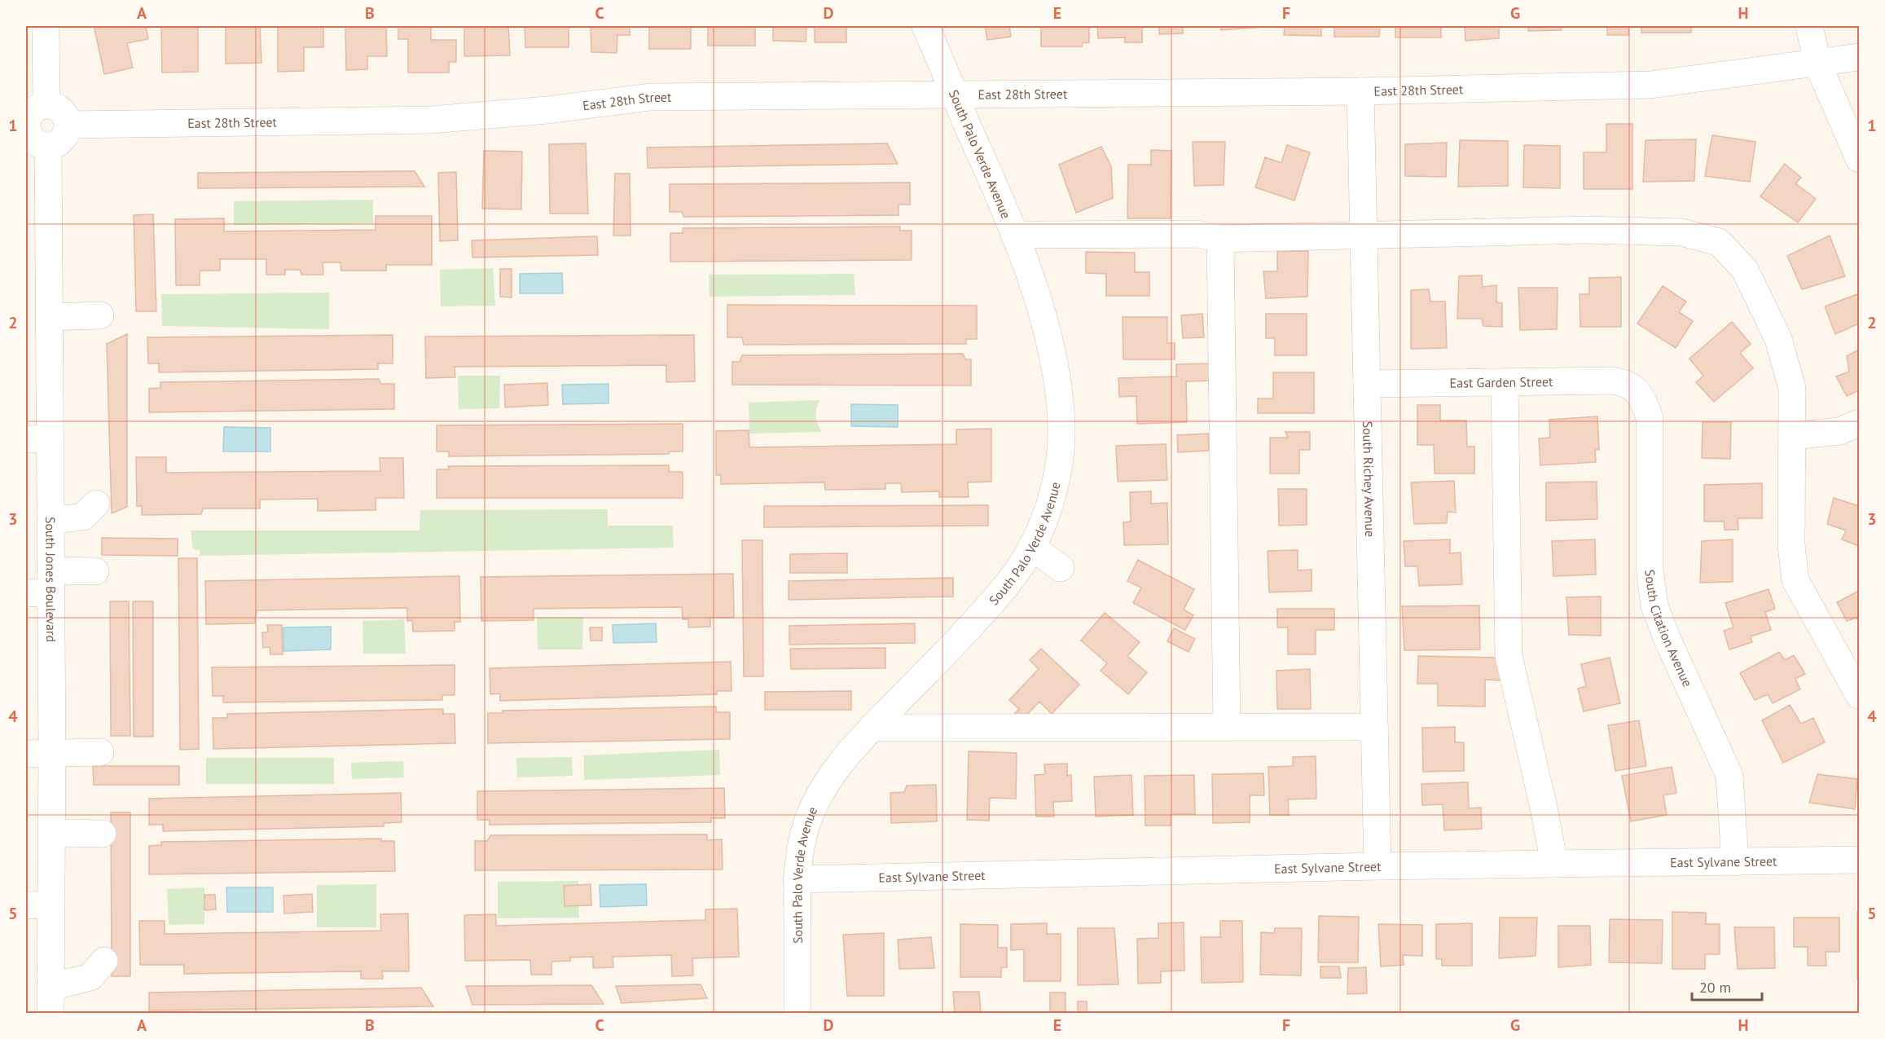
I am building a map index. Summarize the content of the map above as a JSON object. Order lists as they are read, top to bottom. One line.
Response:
{"streets":{"street":["East 28th Street","South Palo Verde Avenue","East Garden Street","South Richey Avenue","South Jones Boulevard","South Citation Avenue","East Sylvane Street"]},"crossings":[["East 28th Street","South Palo Verde Avenue"],["East 28th Street","South Richey Avenue"],["East 28th Street","South Jones Boulevard"],["South Palo Verde Avenue","East Sylvane Street"],["East Garden Street","South Richey Avenue"],["East Garden Street","South Citation Avenue"],["South Richey Avenue","East Sylvane Street"],["South Citation Avenue","East Sylvane Street"]],"scale_bar":"20 m","grid":{"columns":["A","B","C","D","E","F","G","H"],"rows":["1","2","3","4","5"]}}
